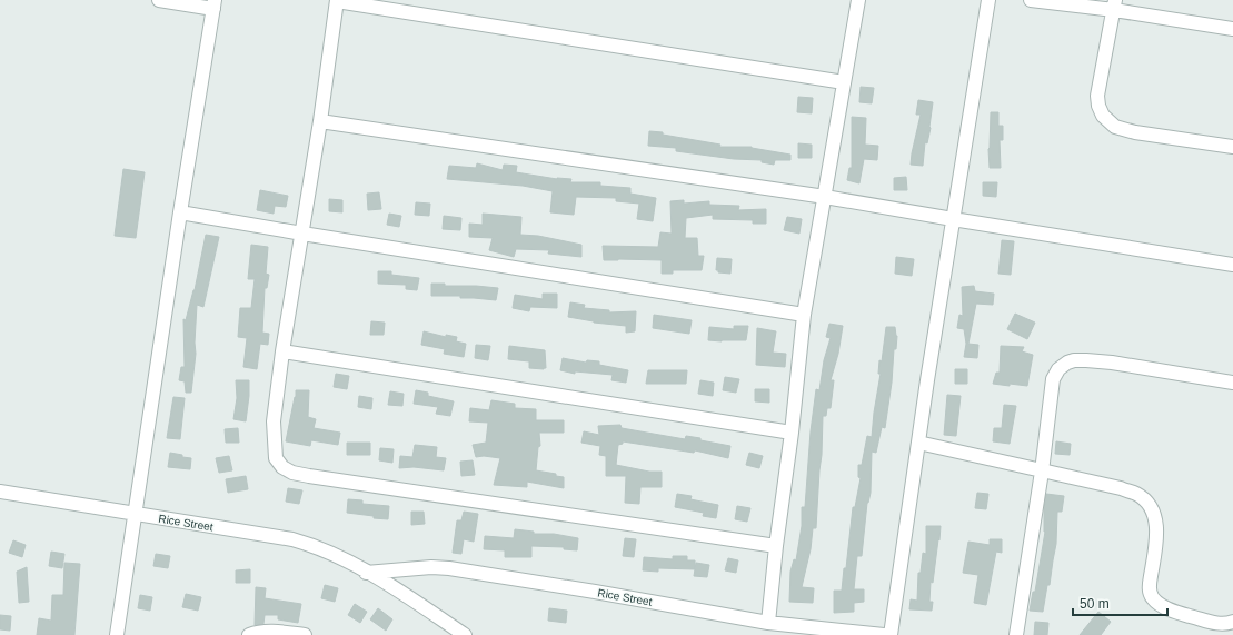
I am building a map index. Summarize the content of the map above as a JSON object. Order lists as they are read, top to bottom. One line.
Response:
{"streets":{"street":["Rice Street"]},"scale_bar":"50 m"}
